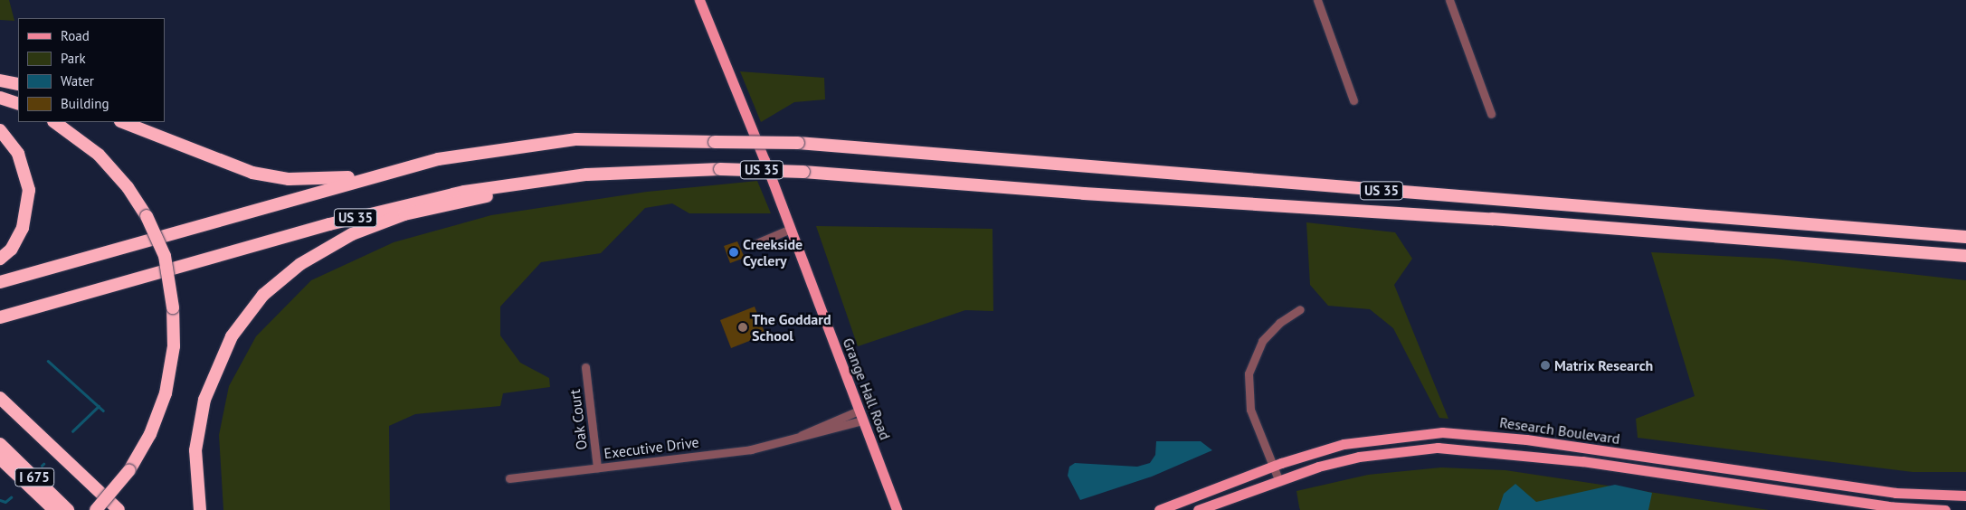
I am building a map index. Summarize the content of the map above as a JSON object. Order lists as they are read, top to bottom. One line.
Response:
{"streets":{"highway":["US 35","I 675"],"main road":["Grange Hall Road","Research Boulevard"],"street":["Oak Court","Executive Drive"]},"crossings":[["Grange Hall Road","Executive Drive"],["Oak Court","Executive Drive"]],"places":["Creekside Cyclery","The Goddard School","Matrix Research"],"legend":["Road","Park","Water","Building"]}
